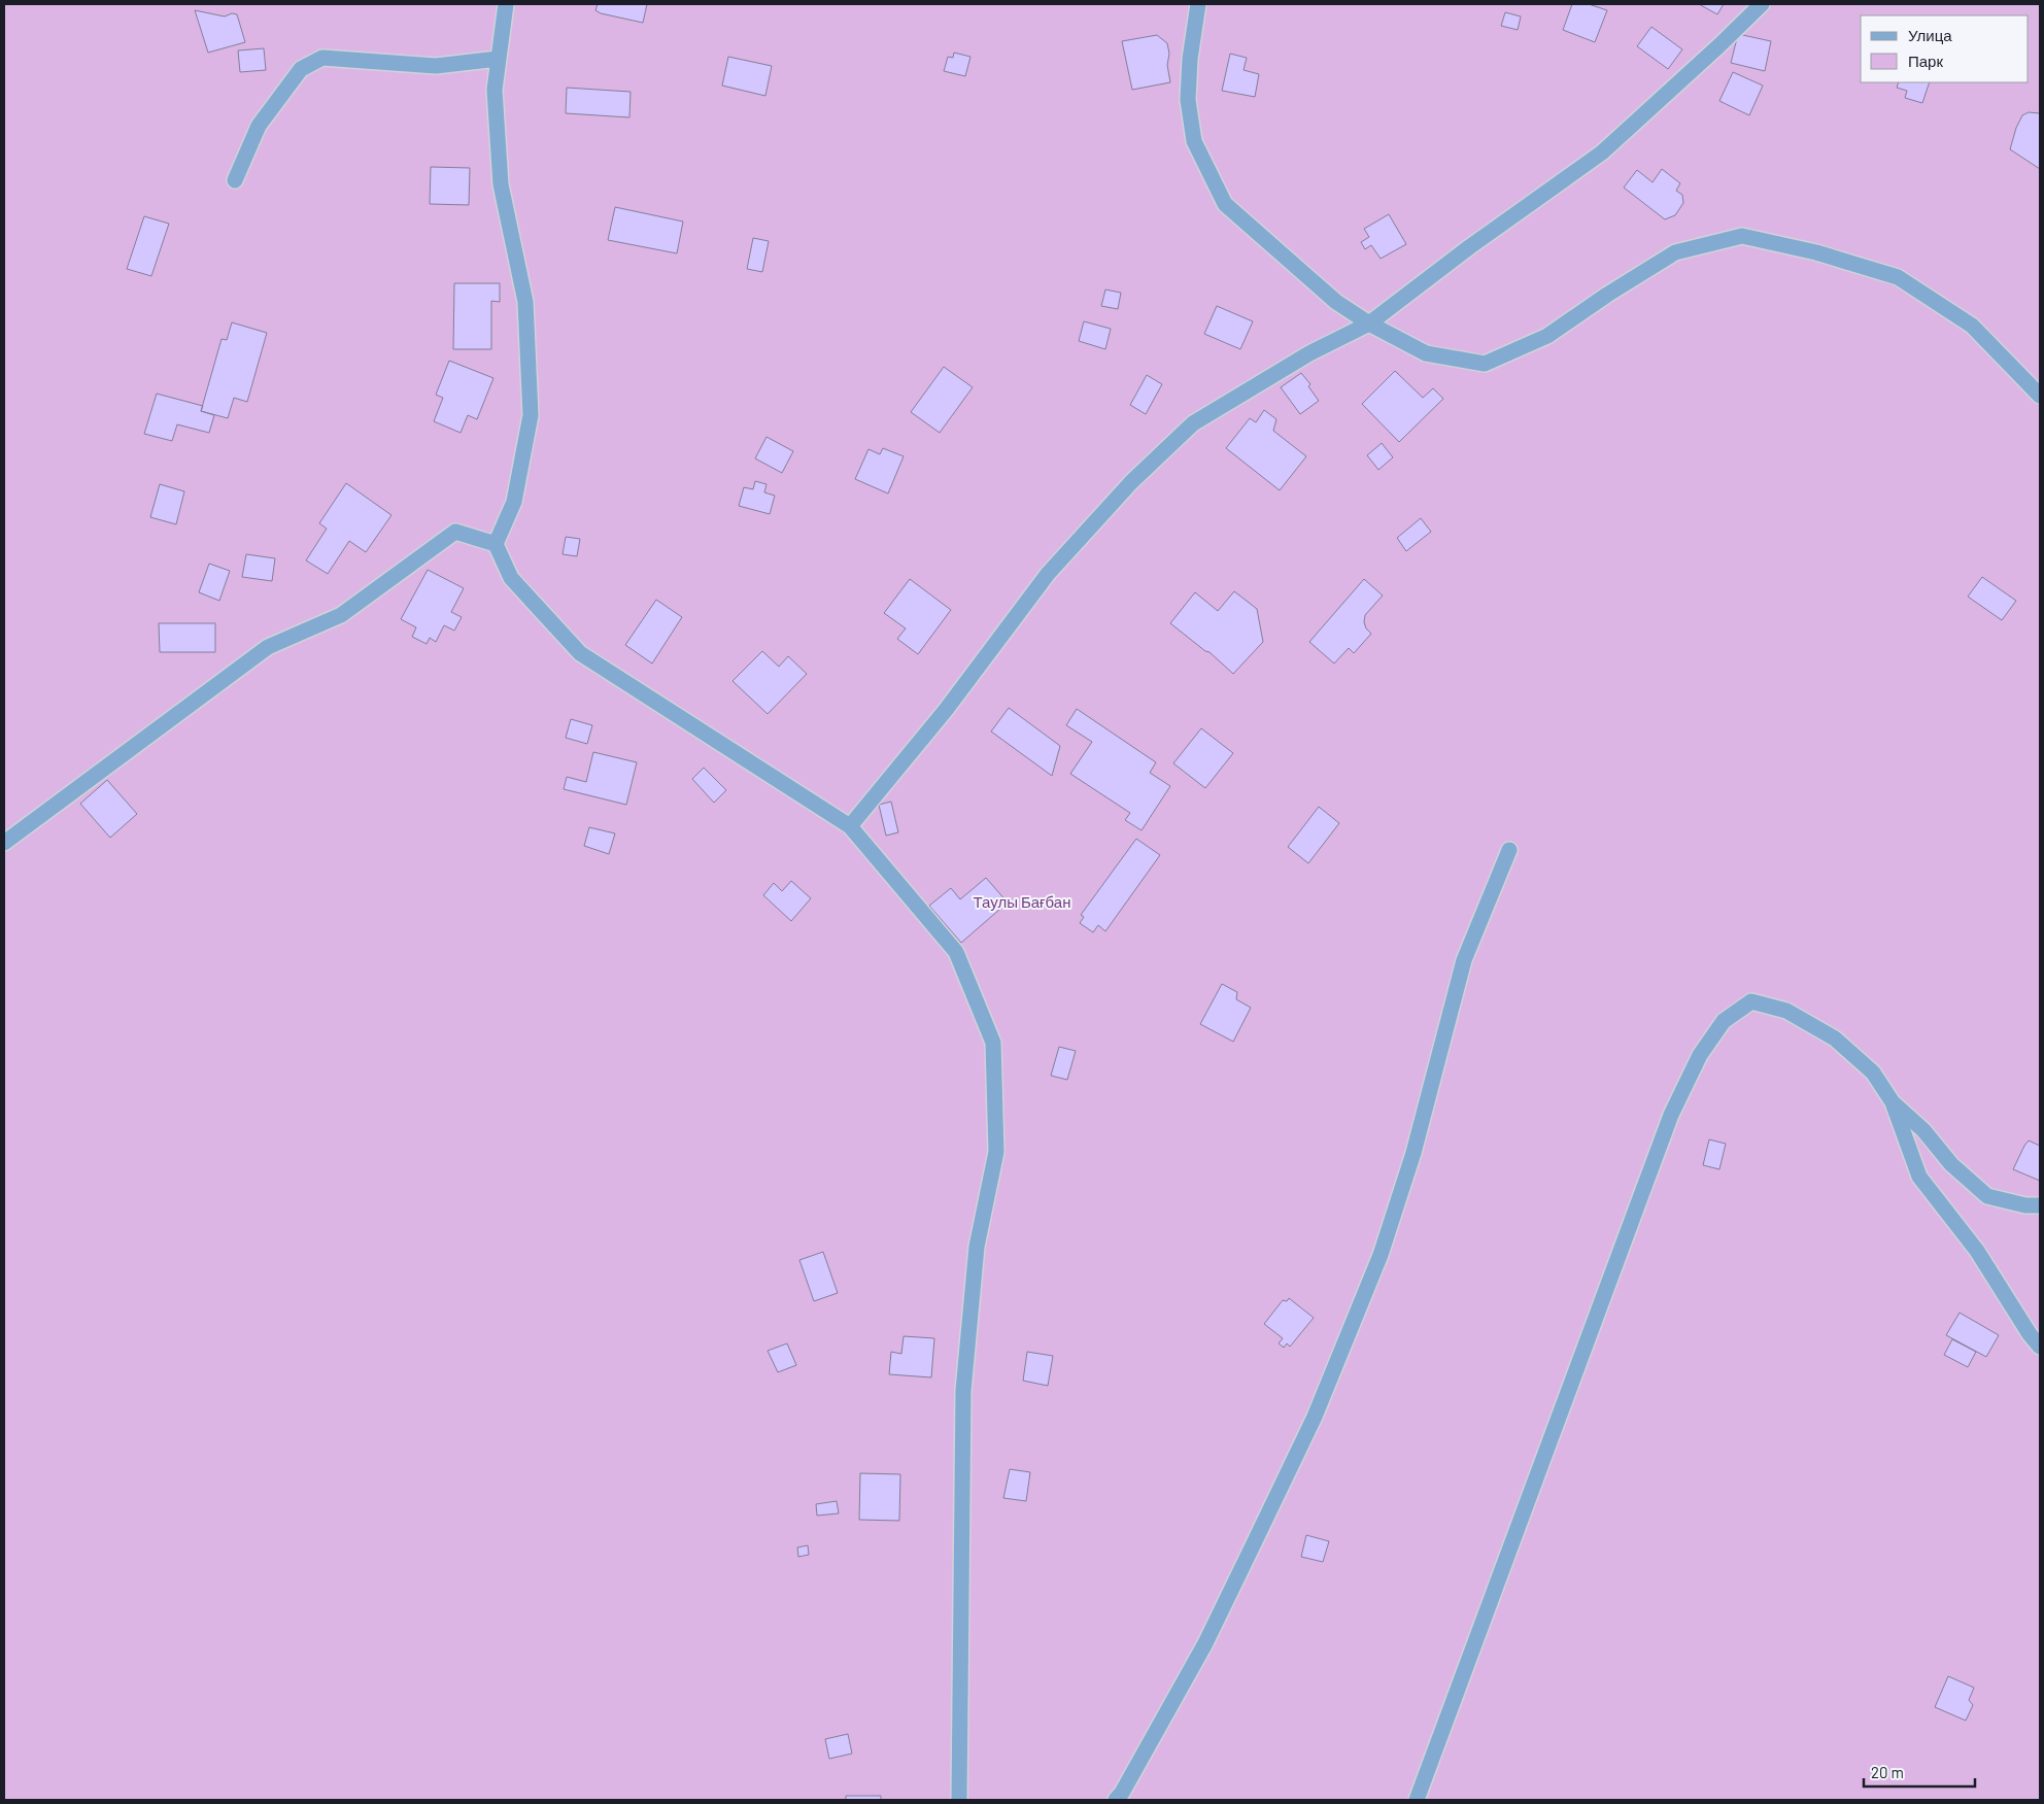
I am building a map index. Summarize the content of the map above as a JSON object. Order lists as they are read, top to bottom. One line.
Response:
{"parks":["Таулы Бағбан"],"legend":["Улица","Парк"],"scale_bar":"20 m"}
